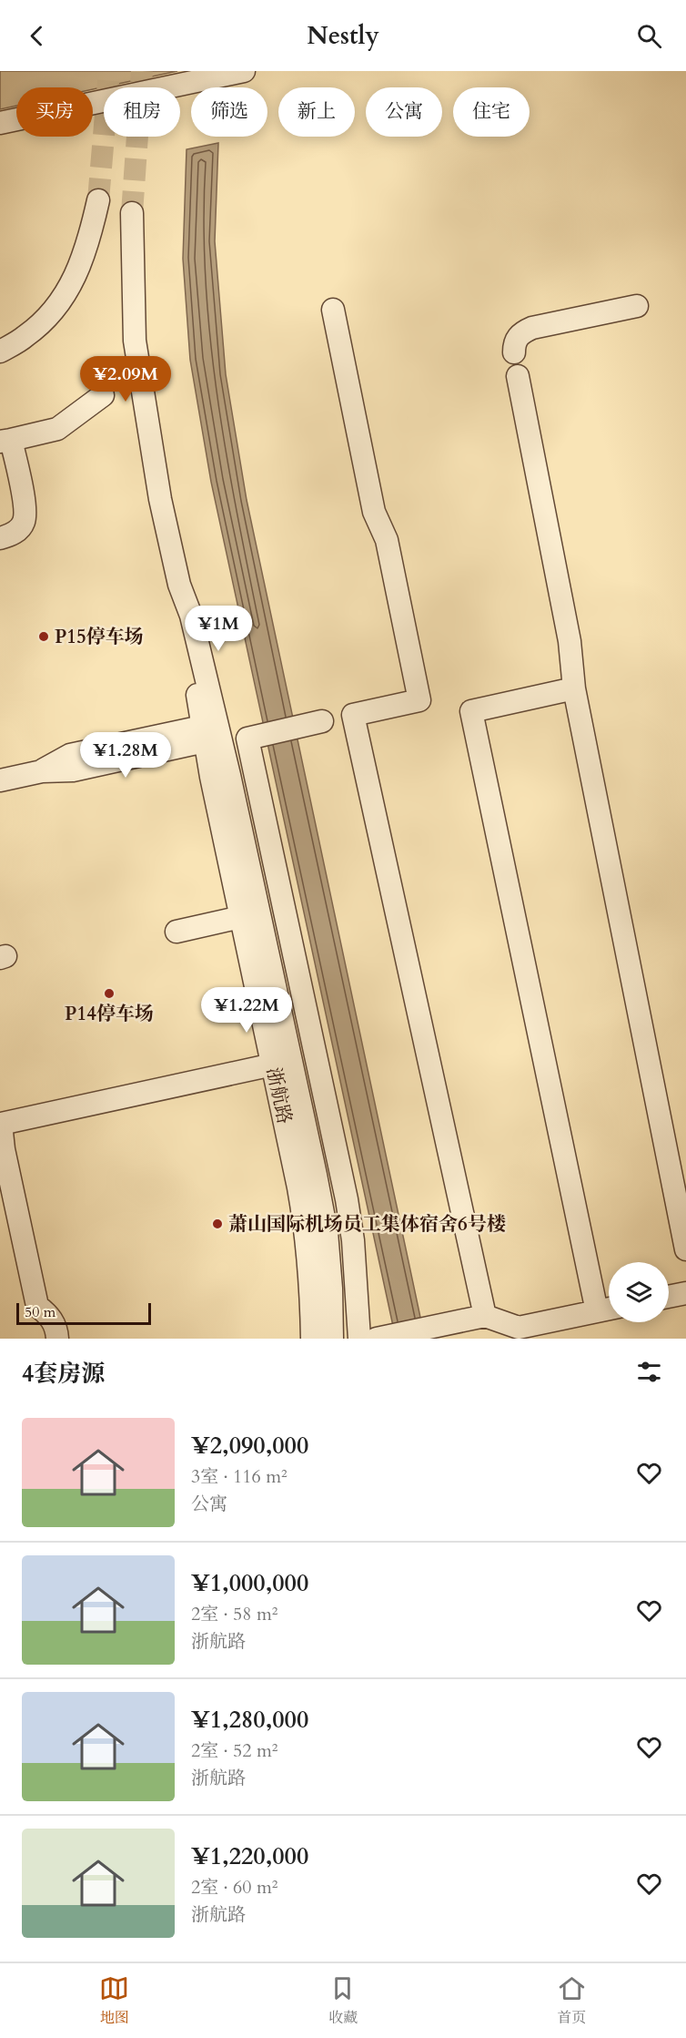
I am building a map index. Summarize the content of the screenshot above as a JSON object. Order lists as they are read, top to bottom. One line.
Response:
{"streets":{"street":["浙航路"]},"places":["P15停车场","P14停车场","萧山国际机场员工集体宿舍6号楼"],"scale_bar":"50 m","page":{"header":"Nestly","chip":["买房","租房","筛选","新上","公寓","住宅"],"price":["¥2.09M","¥1M","¥1.28M","¥1.22M"],"scale":"50 m","heading":"4套房源","list":[{"name":"¥2,090,000","note":"3室 · 116 m² · 公寓"},{"name":"¥1,000,000","note":"2室 · 58 m² · 浙航路"},{"name":"¥1,280,000","note":"2室 · 52 m² · 浙航路"},{"name":"¥1,220,000","note":"2室 · 60 m² · 浙航路"}],"tabs":["地图","收藏","首页"]}}
